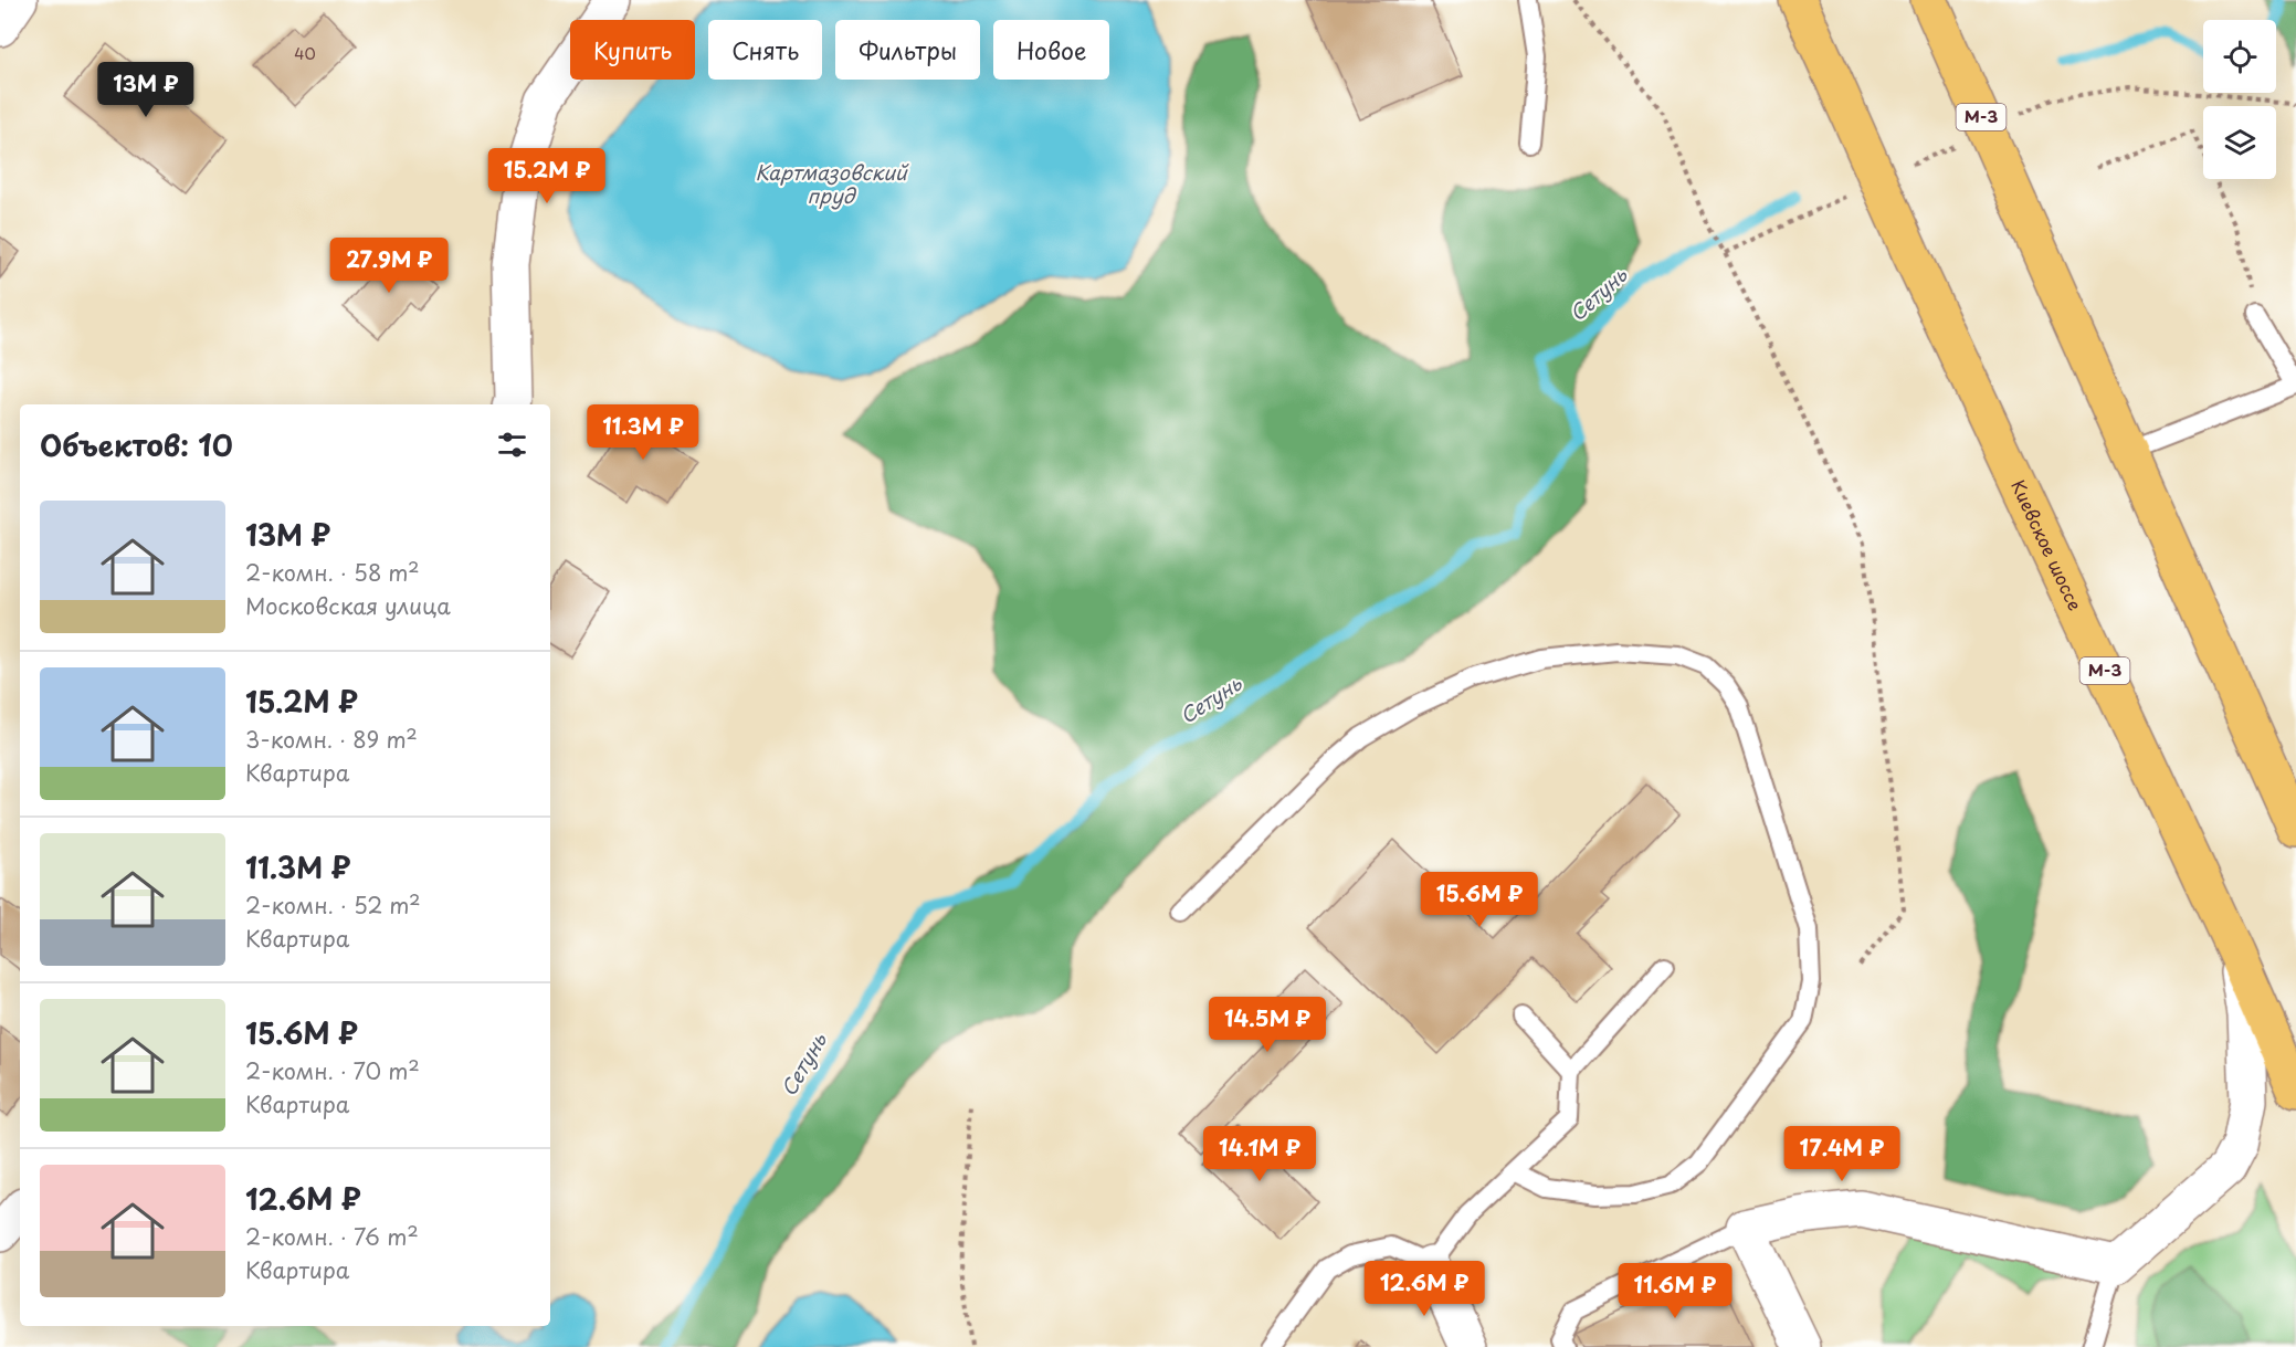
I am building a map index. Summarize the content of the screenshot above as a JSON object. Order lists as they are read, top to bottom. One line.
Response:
{"streets":{"highway":["М-3","Киевское шоссе"]},"water":["Картмазовский пруд","Сетунь"],"house_numbers":["40"],"page":{"chip":["Купить","Снять","Фильтры","Новое"],"price":["13M ₽","15.2M ₽","27.9M ₽","11.3M ₽","15.6M ₽","14.5M ₽","14.1M ₽","17.4M ₽","12.6M ₽","11.6M ₽"],"heading":"Объектов: 10","list":[{"name":"13M ₽","note":"2-комн. · 58 m² · Московская улица"},{"name":"15.2M ₽","note":"3-комн. · 89 m² · Квартира"},{"name":"11.3M ₽","note":"2-комн. · 52 m² · Квартира"},{"name":"15.6M ₽","note":"2-комн. · 70 m² · Квартира"},{"name":"12.6M ₽","note":"2-комн. · 76 m² · Квартира"}]}}
